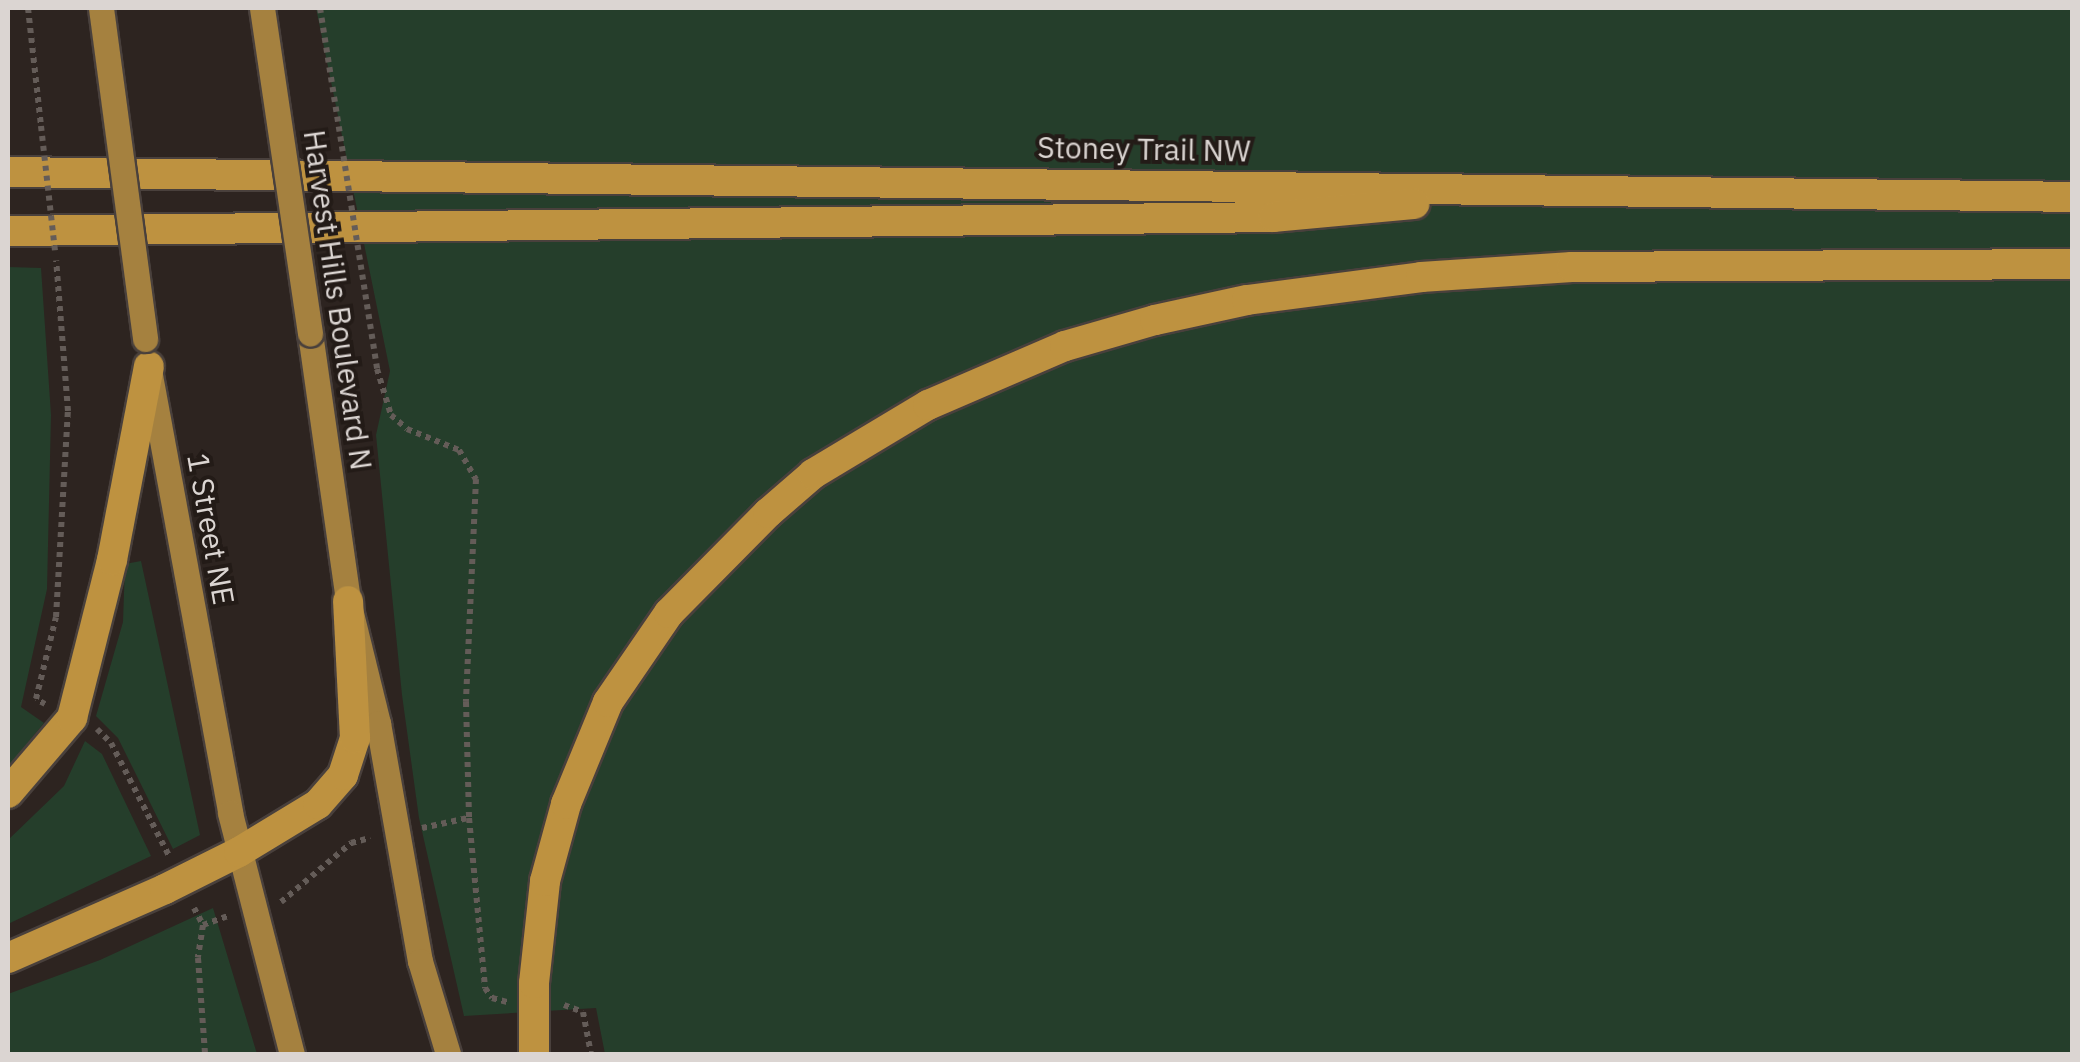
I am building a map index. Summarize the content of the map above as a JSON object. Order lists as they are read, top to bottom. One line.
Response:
{"streets":{"highway":["Stoney Trail NW"],"main road":["Harvest Hills Boulevard N","1 Street NE"]}}
